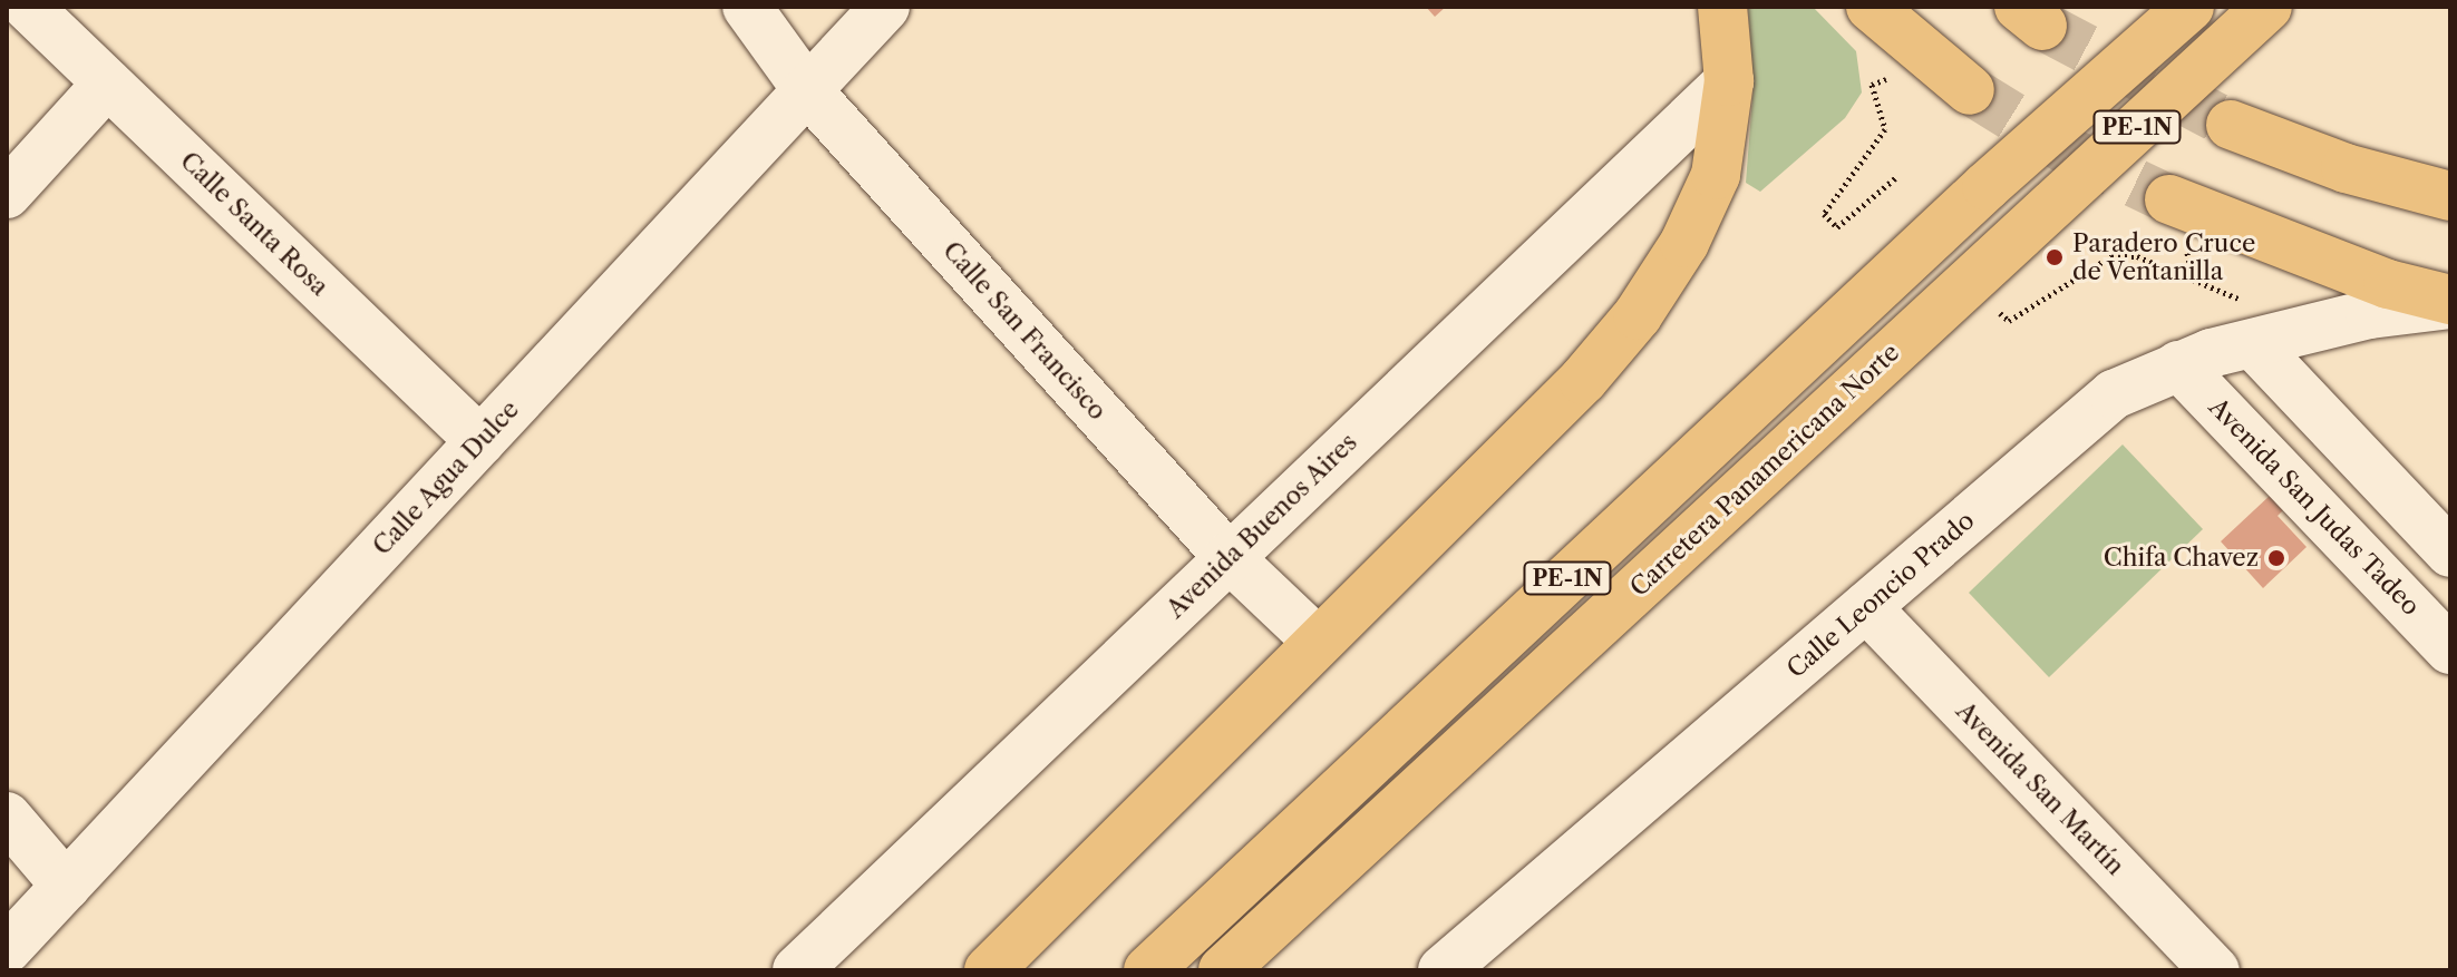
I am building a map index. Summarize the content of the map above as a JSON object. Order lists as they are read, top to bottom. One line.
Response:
{"streets":{"highway":["PE-1N","Carretera Panamericana Norte"],"street":["Calle Santa Rosa","Calle San Francisco","Calle Agua Dulce","Avenida San Judas Tadeo","Avenida Buenos Aires","Calle Leoncio Prado","Avenida San Martín"]},"crossings":[["Calle Santa Rosa","Calle Agua Dulce"],["Calle San Francisco","Calle Agua Dulce"],["Calle San Francisco","Avenida Buenos Aires"],["Avenida San Judas Tadeo","Calle Leoncio Prado"],["Calle Leoncio Prado","Avenida San Martín"]],"places":["Paradero Cruce de Ventanilla","Chifa Chavez"]}
